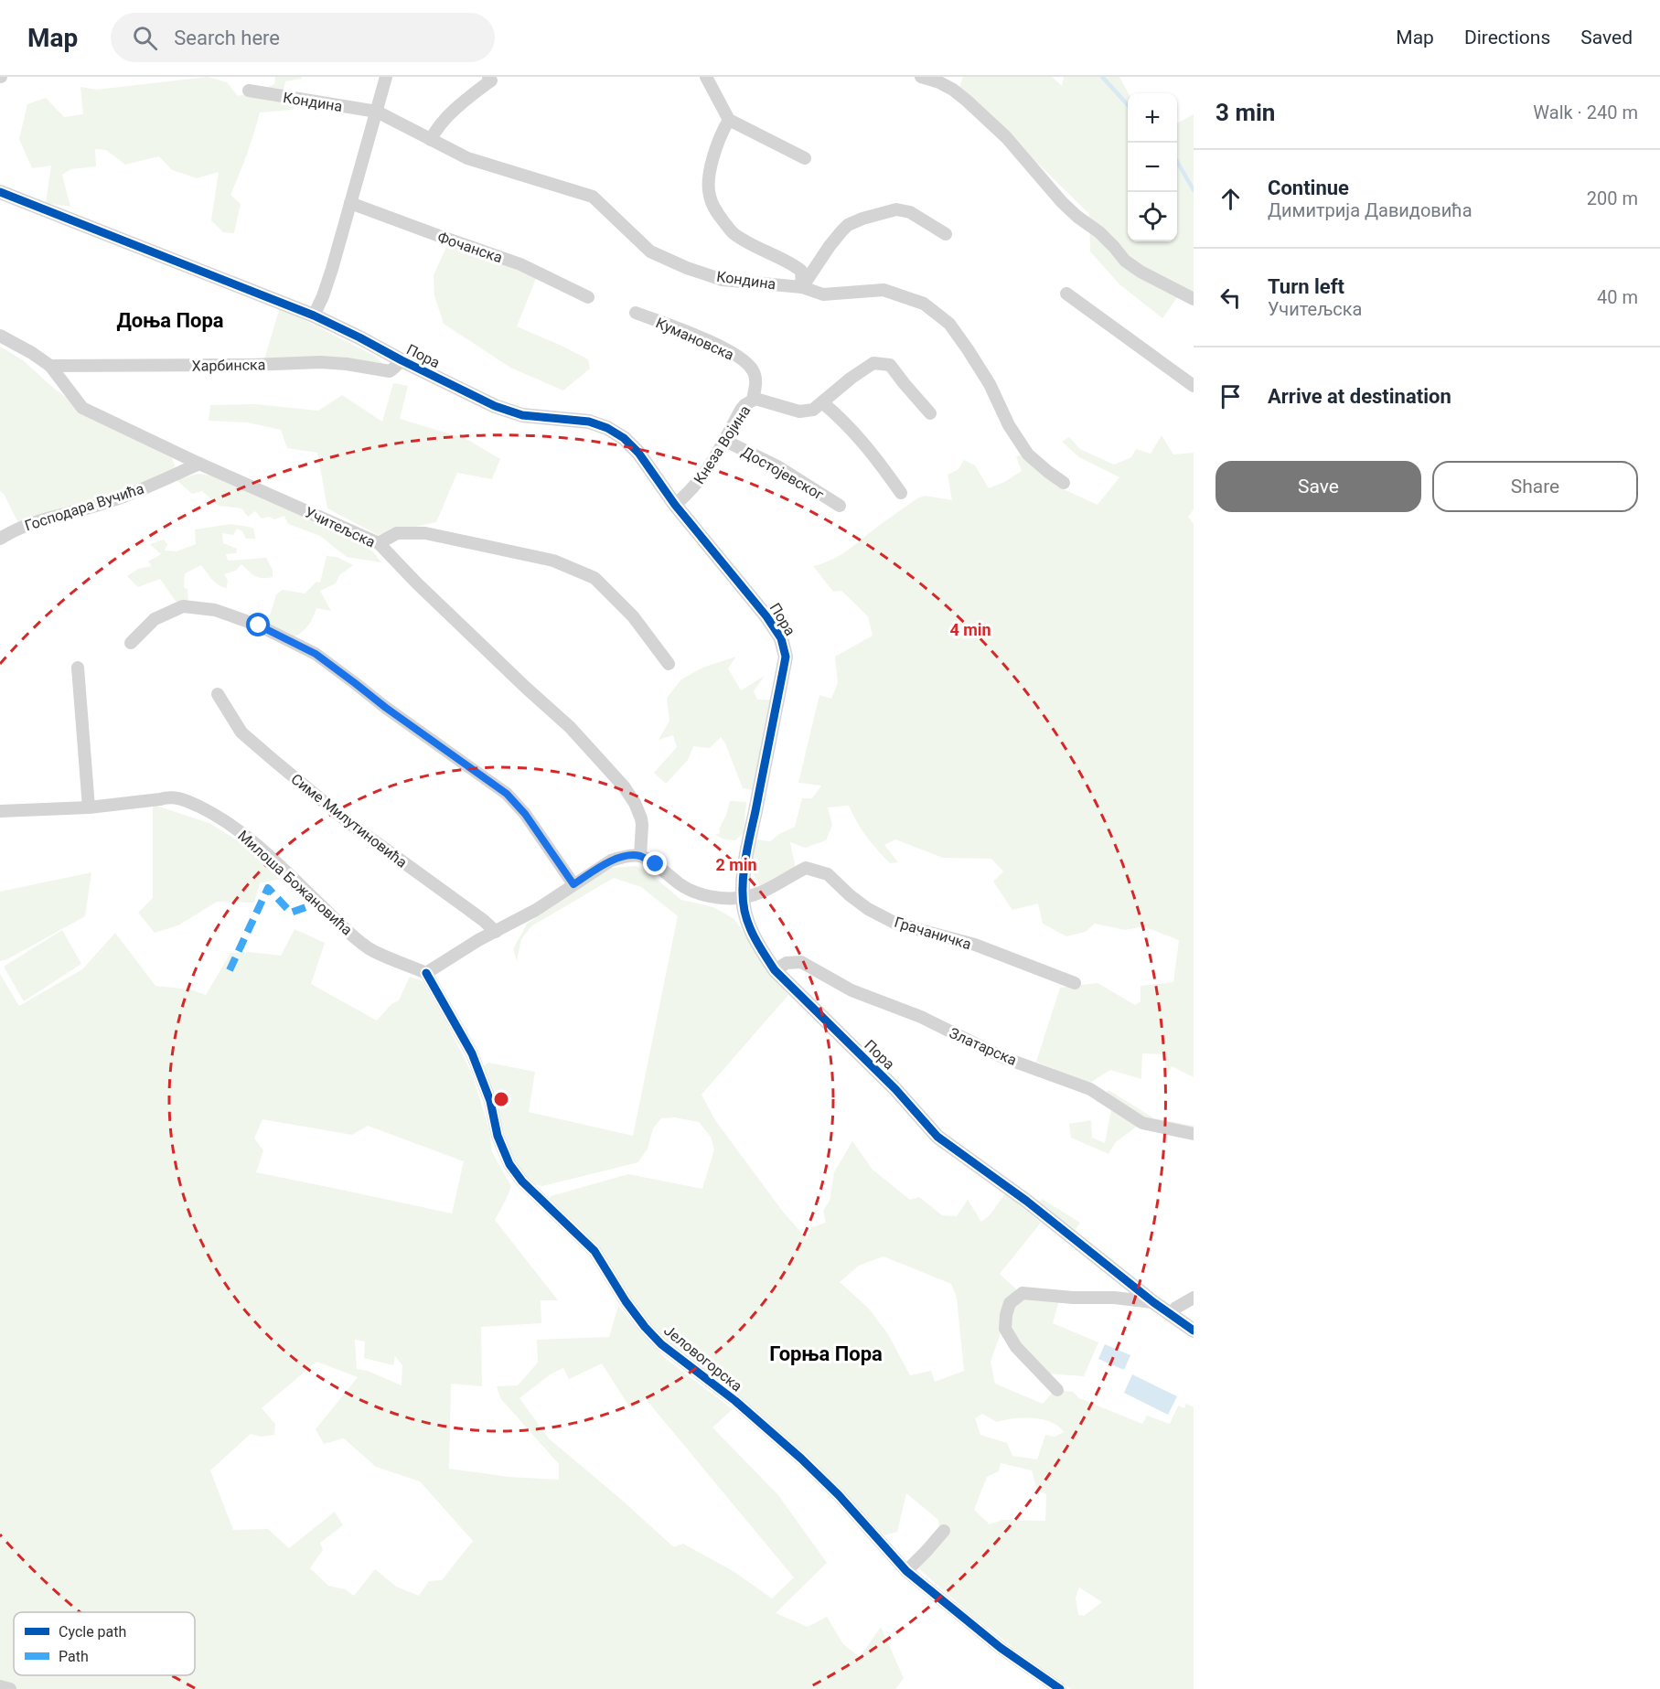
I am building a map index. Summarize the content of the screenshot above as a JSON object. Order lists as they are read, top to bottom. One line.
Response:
{"streets":{"street":["Кондина","Фочанска","Кумановска","Пора","Харбинска","Кнеза Војина","Достојевског","Господара Вучића","Учитељска","Симе Милутиновића","Милоша Божановића","Грачаничка","Златарска","Јеловогорска"]},"crossings":[["Кумановска","Кнеза Војина"],["Пора","Харбинска"],["Пора","Кнеза Војина"],["Пора","Грачаничка"],["Пора","Златарска"],["Харбинска","Учитељска"],["Кнеза Војина","Достојевског"],["Господара Вучића","Учитељска"],["Милоша Божановића","Јеловогорска"]],"districts":["Доња Пора","Горња Пора"],"legend":["Cycle path","Path"],"page":{"header":"Map","search":"Search here","nav":["Map","Directions","Saved"],"heading":["3 min","Walk · 240 m"],"map_buttons":["+","−"],"list":[["Continue","Димитрија Давидовића","200 m"],["Turn left","Учитељска","40 m"],"Arrive at destination"],"buttons":["Save","Share"]},"rings":["4 min","2 min"]}
